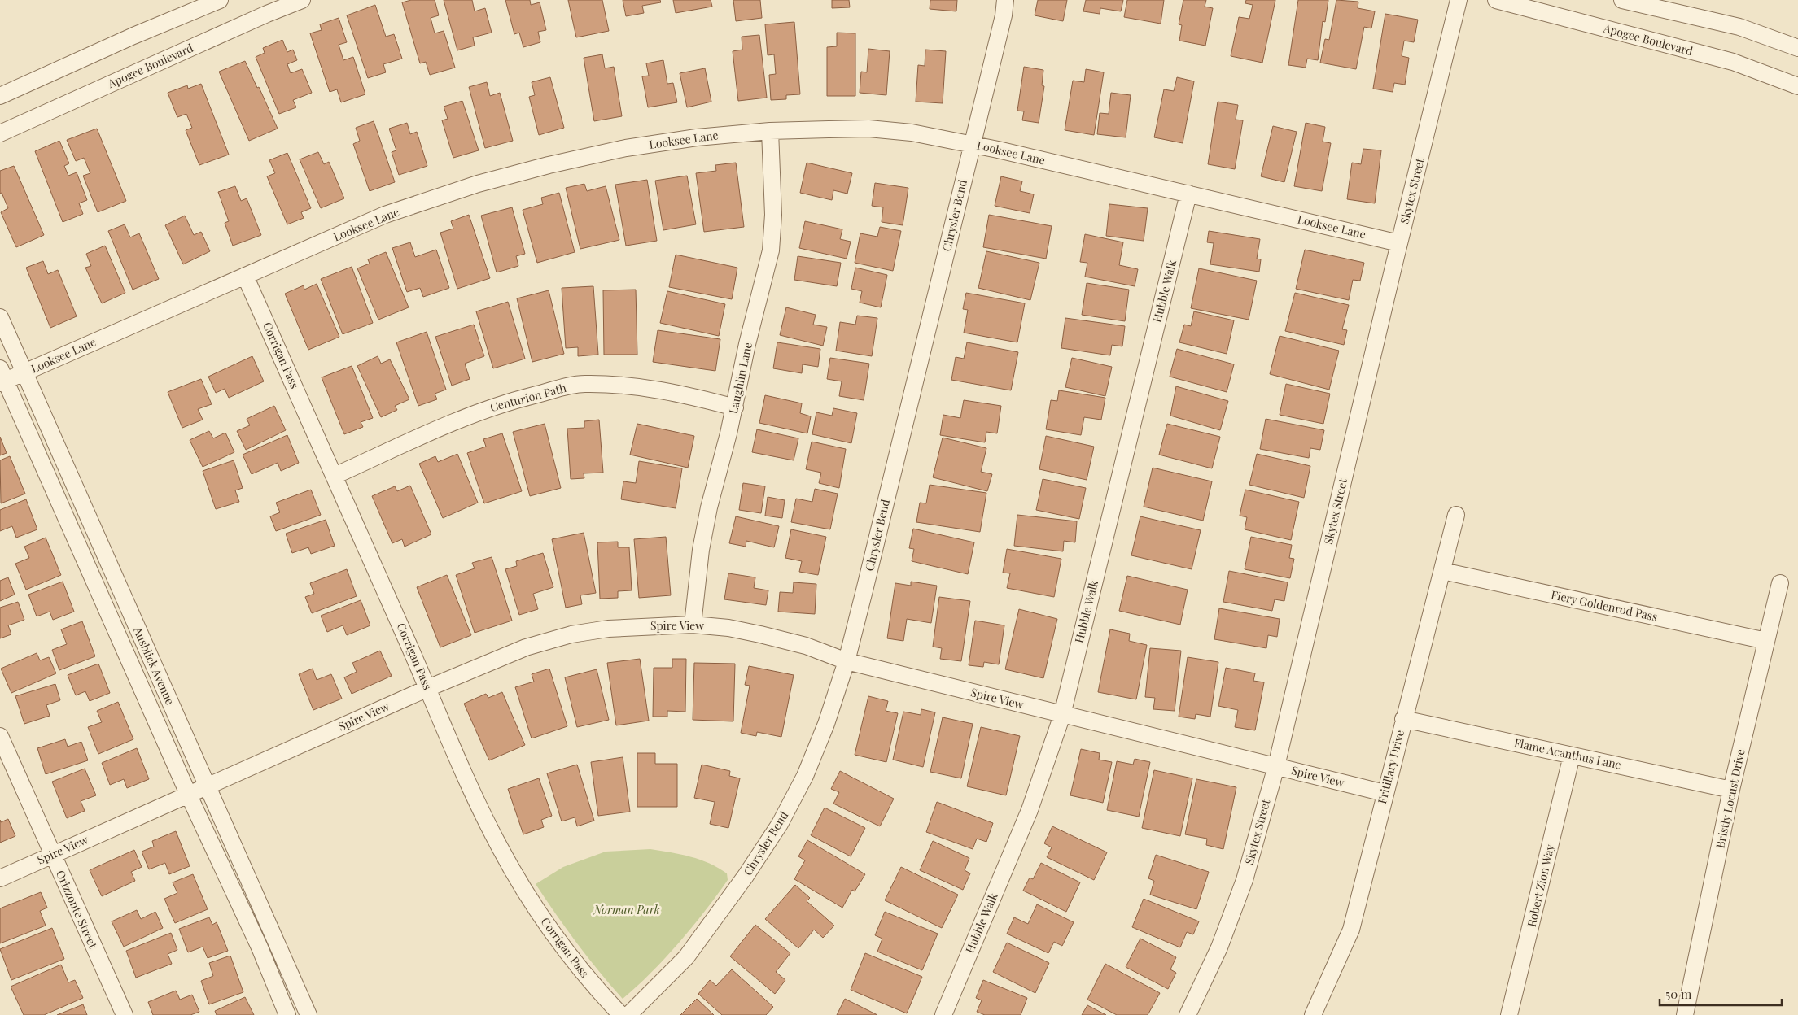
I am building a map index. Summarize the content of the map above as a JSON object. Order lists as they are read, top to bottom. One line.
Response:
{"streets":{"street":["Apogee Boulevard","Looksee Lane","Skytex Street","Chrysler Bend","Hubble Walk","Corrigan Pass","Laughlin Lane","Centurion Path","Fiery Goldenrod Pass","Spire View","Ausblick Avenue","Flame Acanthus Lane","Fritillary Drive","Bristly Locust Drive","Robert Zion Way","Orizzonte Street"]},"crossings":[["Looksee Lane","Skytex Street"],["Looksee Lane","Chrysler Bend"],["Looksee Lane","Hubble Walk"],["Looksee Lane","Corrigan Pass"],["Looksee Lane","Laughlin Lane"],["Looksee Lane","Ausblick Avenue"],["Skytex Street","Spire View"],["Chrysler Bend","Spire View"],["Hubble Walk","Spire View"],["Corrigan Pass","Centurion Path"],["Corrigan Pass","Spire View"],["Laughlin Lane","Centurion Path"],["Laughlin Lane","Spire View"],["Fiery Goldenrod Pass","Fritillary Drive"],["Fiery Goldenrod Pass","Bristly Locust Drive"],["Spire View","Ausblick Avenue"],["Spire View","Fritillary Drive"],["Spire View","Orizzonte Street"],["Flame Acanthus Lane","Fritillary Drive"],["Flame Acanthus Lane","Bristly Locust Drive"],["Flame Acanthus Lane","Robert Zion Way"]],"parks":["Norman Park"],"scale_bar":"50 m"}
